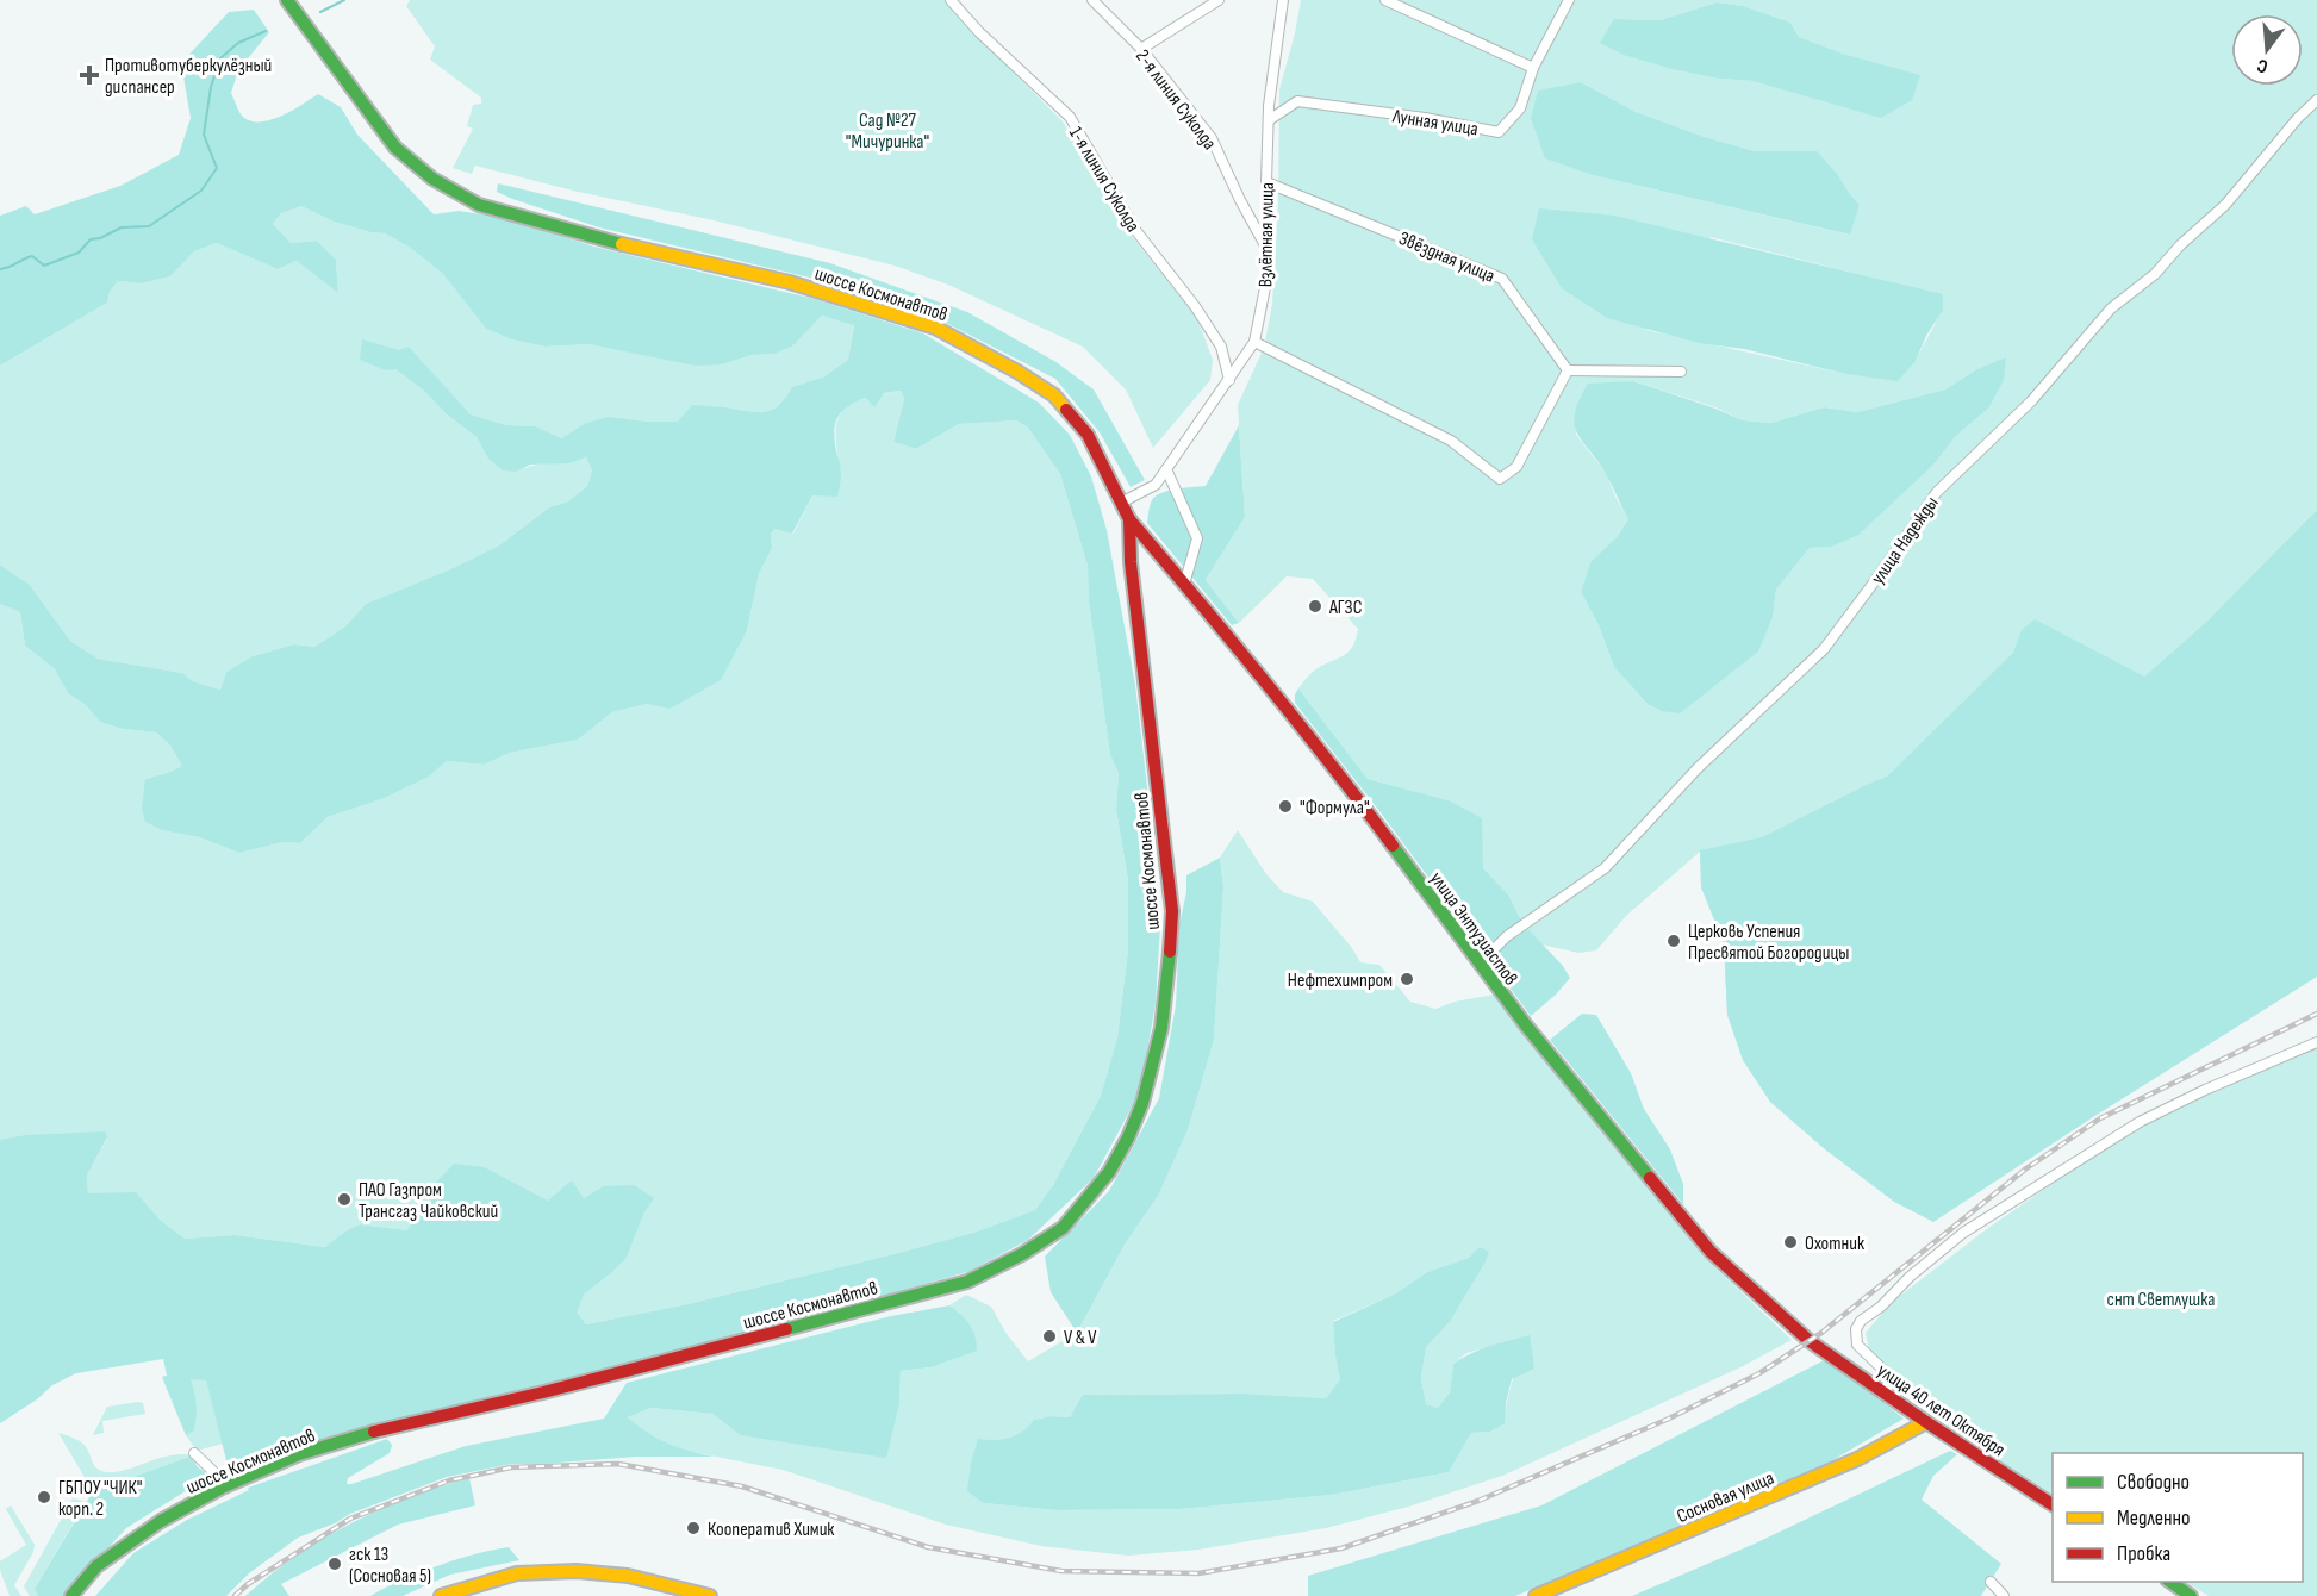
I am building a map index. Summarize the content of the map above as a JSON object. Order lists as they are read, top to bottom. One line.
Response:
{"streets":{"main road":["шоссе Космонавтов","улица Энтузиастов","улица 40 лет Октября","Сосновая улица"],"street":["2-я линия Суколда","Лунная улица","1-я линия Суколда","Взлётная улица","Звёздная улица","улица Надежды"]},"crossings":[["2-я линия Суколда","Взлётная улица"],["Лунная улица","Взлётная улица"],["1-я линия Суколда","Взлётная улица"],["Взлётная улица","Звёздная улица"],["Взлётная улица","шоссе Космонавтов"],["шоссе Космонавтов","улица Энтузиастов"],["улица Надежды","улица Энтузиастов"],["улица Энтузиастов","улица 40 лет Октября"],["улица 40 лет Октября","Сосновая улица"]],"parks":["Сад №27 \"Мичуринка\"","снт Светлушка"],"places":{"health":["Противотуберкулёзный диспансер"],"other":["АГЗС","\"Формула\"","Церковь Успения Пресвятой Богородицы","Нефтехимпром","ПАО Газпром Трансгаз Чайковский","Охотник","V & V","ГБПОУ \"ЧИК\" корп. 2","Кооператив Химик","гск 13 (Сосновая 5)"]},"legend":["Свободно","Медленно","Пробка"],"north":"bottom"}
